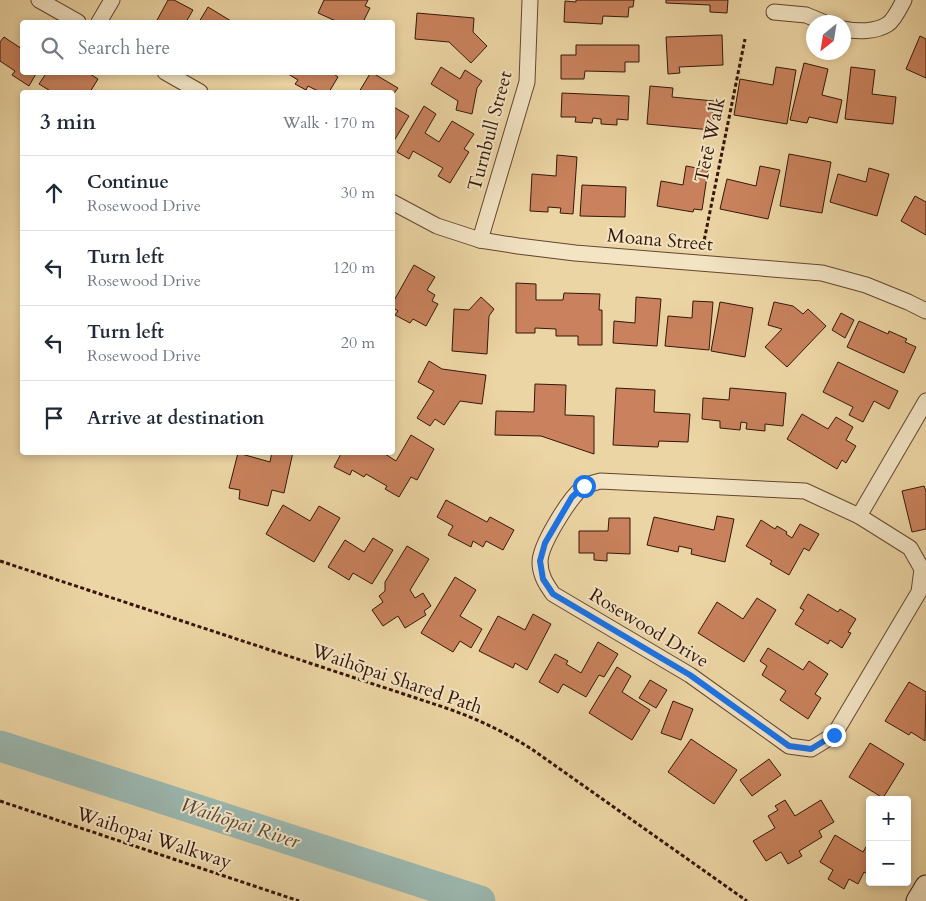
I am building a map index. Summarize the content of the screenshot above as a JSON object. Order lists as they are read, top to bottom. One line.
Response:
{"streets":{"street":["Turnbull Street","Moana Street","Rosewood Drive"],"path":["Tētē Walk","Waihōpai Shared Path","Waihopai Walkway"]},"crossings":[["Turnbull Street","Moana Street"]],"water":["Waihōpai River"],"north":"bottom left","page":{"search":"Search here","heading":["3 min","Walk · 170 m"],"list":[["Continue","Rosewood Drive","30 m"],["Turn left","Rosewood Drive","120 m"],["Turn left","Rosewood Drive","20 m"],"Arrive at destination"],"map_buttons":["+","−"]}}
